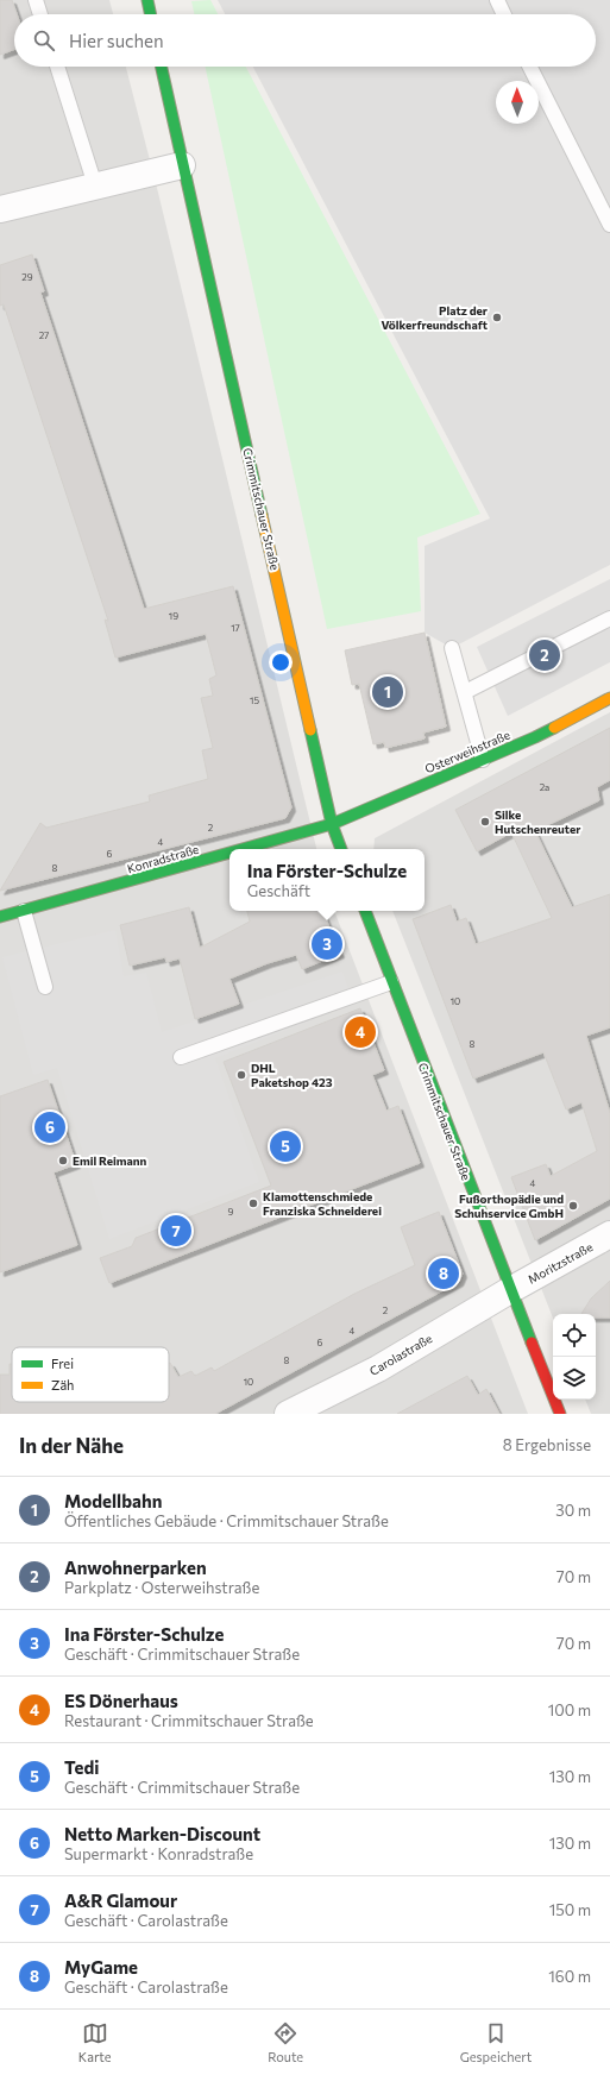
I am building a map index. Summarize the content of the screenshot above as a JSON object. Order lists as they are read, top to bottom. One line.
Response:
{"streets":{"main road":["Crimmitschauer Straße","Osterweihstraße","Konradstraße"],"street":["Moritzstraße","Carolastraße"]},"crossings":[["Crimmitschauer Straße","Osterweihstraße"],["Crimmitschauer Straße","Konradstraße"],["Crimmitschauer Straße","Moritzstraße"],["Crimmitschauer Straße","Carolastraße"],["Osterweihstraße","Konradstraße"],["Moritzstraße","Carolastraße"]],"places":["Platz der Völkerfreundschaft","Silke Hutschenreuter","DHL Paketshop 423","Emil Reimann","Klamottenschmiede Franziska Schneiderei","Fußorthopädie und Schuhservice GmbH"],"house_numbers":["29","27","19","17","15","2a","2","4","6","8","10","8","4","9","2","4","6","8","10"],"legend":["Frei","Zäh"],"north":"top","page":{"search":"Hier suchen","pins":["2","1","3","4","6","5","7","8"],"popup":["Ina Förster-Schulze","Geschäft"],"heading":["In der Nähe","8 Ergebnisse"],"list":[{"mark":"1","name":"Modellbahn","note":"Öffentliches Gebäude · Crimmitschauer Straße","value":"30 m"},{"mark":"2","name":"Anwohnerparken","note":"Parkplatz · Osterweihstraße","value":"70 m"},{"mark":"3","name":"Ina Förster-Schulze","note":"Geschäft · Crimmitschauer Straße","value":"70 m"},{"mark":"4","name":"ES Dönerhaus","note":"Restaurant · Crimmitschauer Straße","value":"100 m"},{"mark":"5","name":"Tedi","note":"Geschäft · Crimmitschauer Straße","value":"130 m"},{"mark":"6","name":"Netto Marken-Discount","note":"Supermarkt · Konradstraße","value":"130 m"},{"mark":"7","name":"A&R Glamour","note":"Geschäft · Carolastraße","value":"150 m"},{"mark":"8","name":"MyGame","note":"Geschäft · Carolastraße","value":"160 m"}],"nav":["Karte","Route","Gespeichert"]}}
